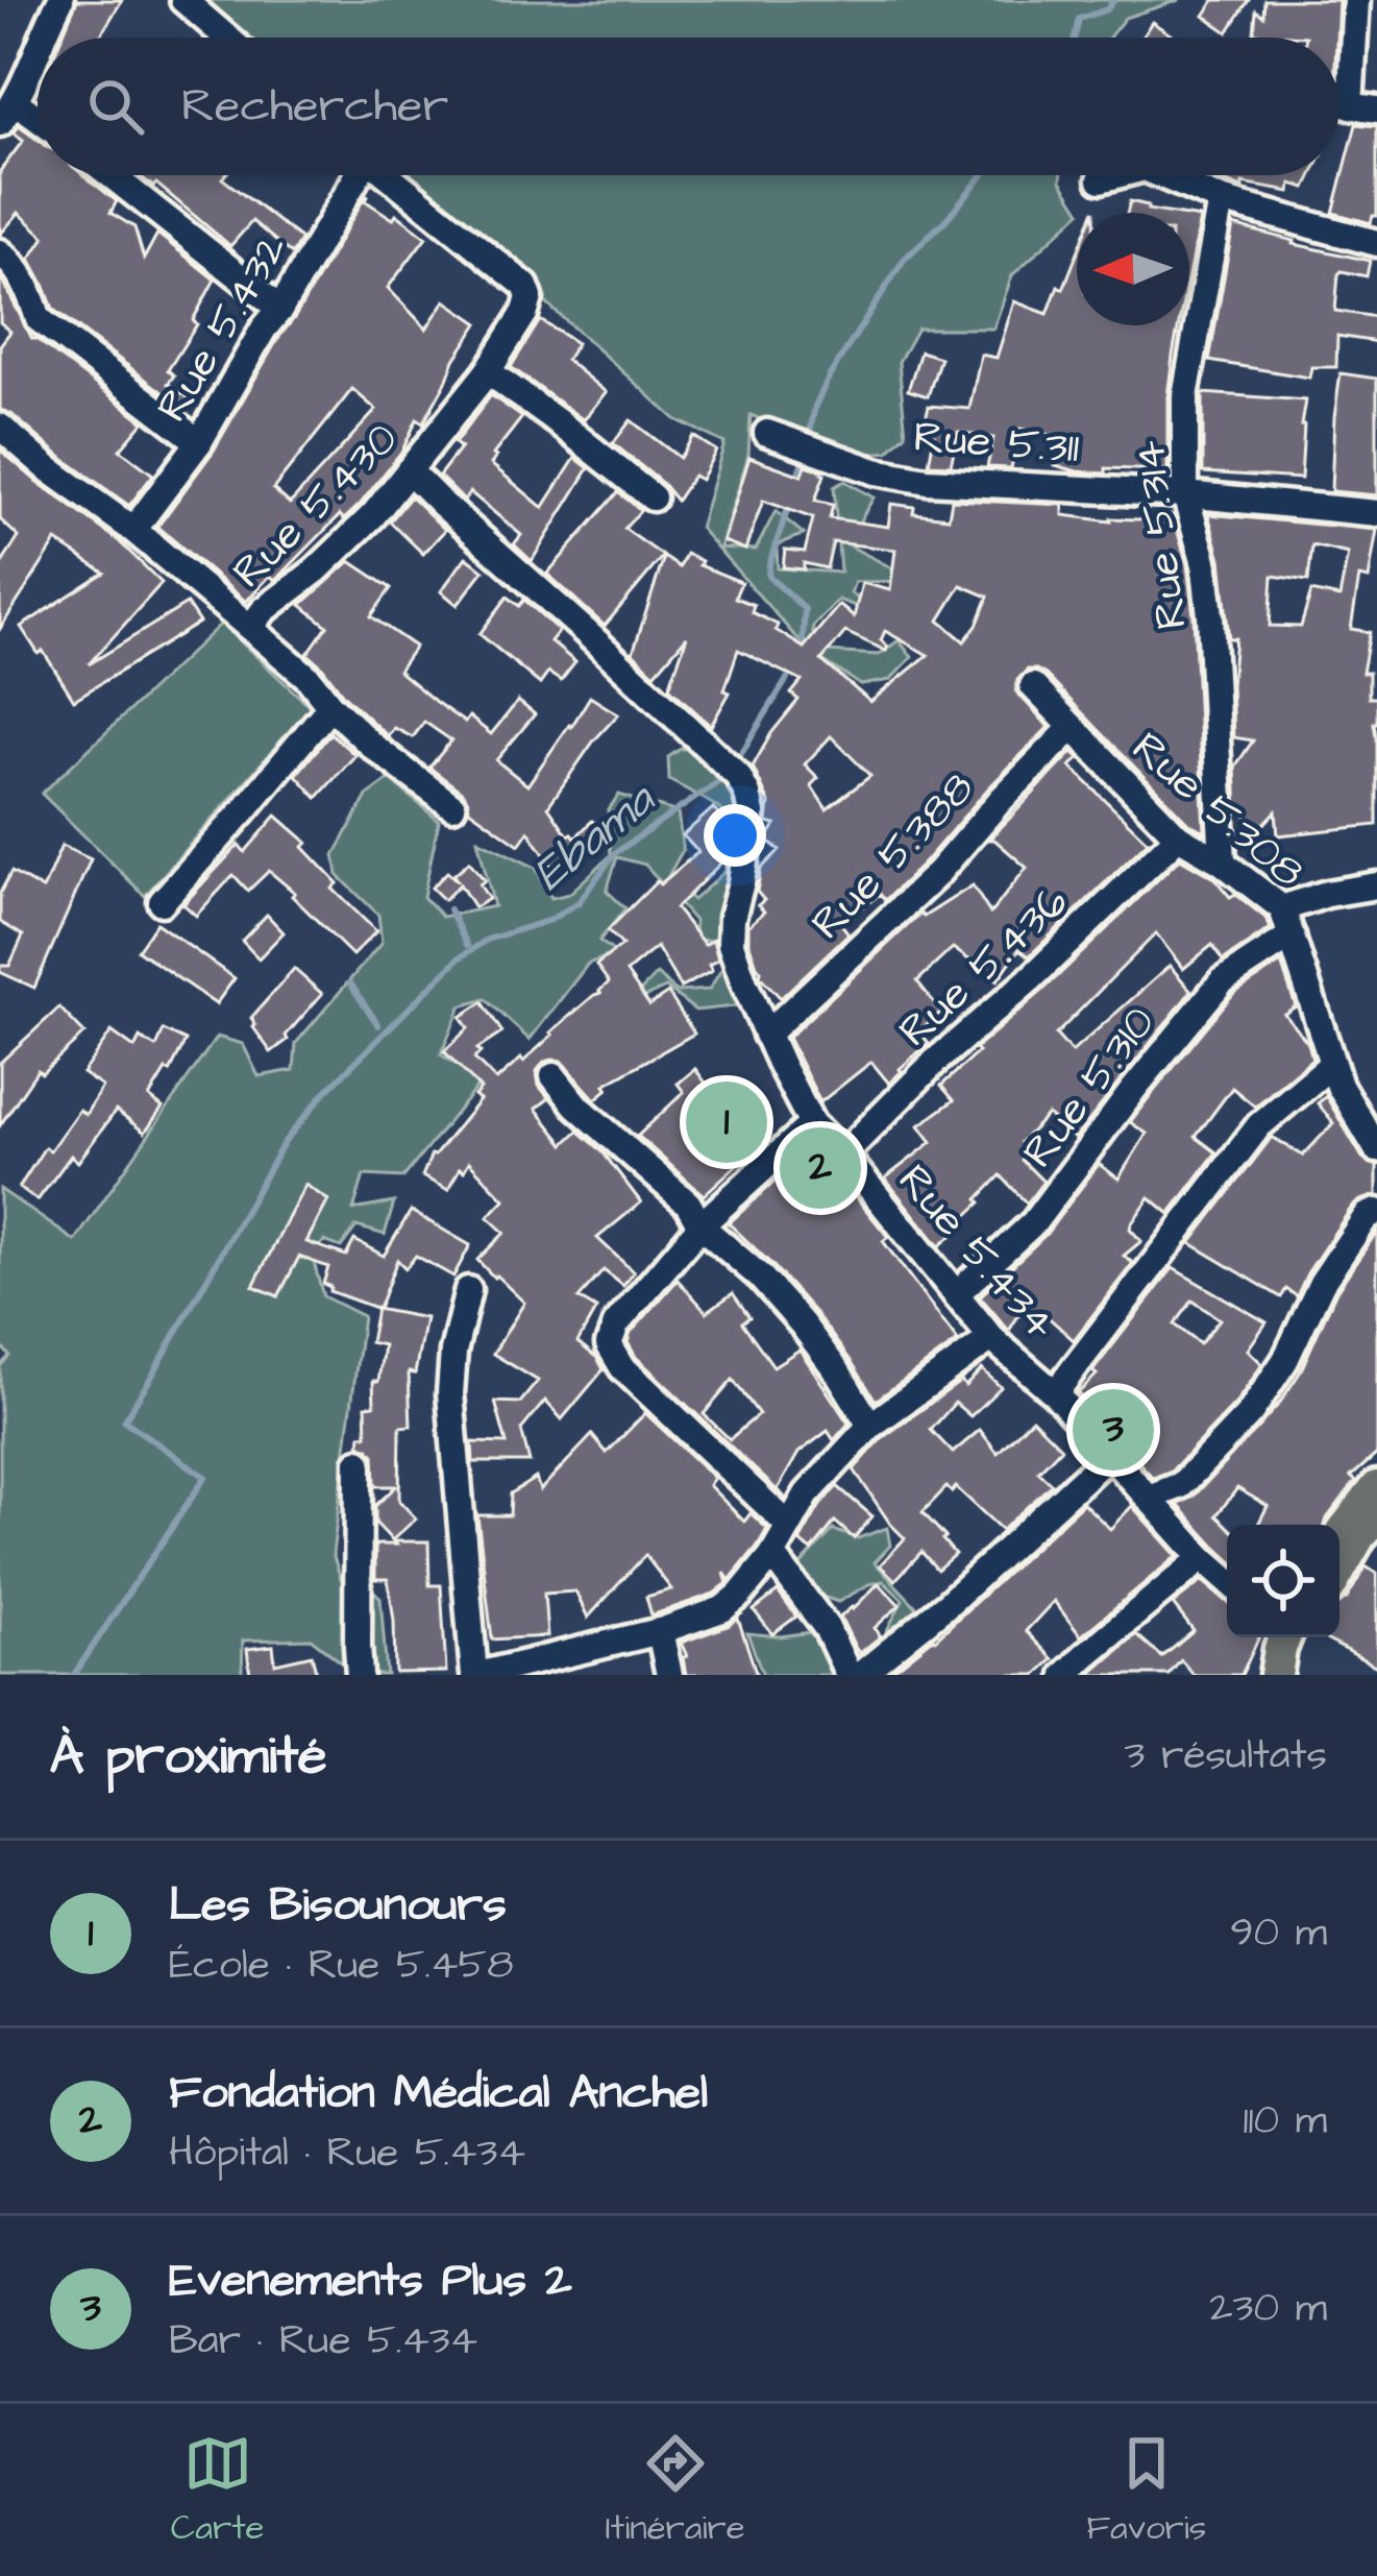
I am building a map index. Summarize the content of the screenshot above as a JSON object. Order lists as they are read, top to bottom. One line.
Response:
{"streets":{"street":["Rue 5.432","Rue 5.311","Rue 5.430","Rue 5.314","Rue 5.308","Rue 5.388","Rue 5.436","Rue 5.310","Rue 5.434"]},"crossings":[["Rue 5.432","Rue 5.430"],["Rue 5.311","Rue 5.314"],["Rue 5.430","Rue 5.434"],["Rue 5.314","Rue 5.308"],["Rue 5.308","Rue 5.388"],["Rue 5.308","Rue 5.436"],["Rue 5.308","Rue 5.310"],["Rue 5.388","Rue 5.434"],["Rue 5.436","Rue 5.434"],["Rue 5.310","Rue 5.434"]],"water":["Ebama"],"north":"left","page":{"search":"Rechercher","pins":["1","2","3"],"heading":["À proximité","3 résultats"],"list":[{"mark":"1","name":"Les Bisounours","note":"École · Rue 5.458","value":"90 m"},{"mark":"2","name":"Fondation Médical Anchel","note":"Hôpital · Rue 5.434","value":"110 m"},{"mark":"3","name":"Evenements Plus 2","note":"Bar · Rue 5.434","value":"230 m"}],"nav":["Carte","Itinéraire","Favoris"]}}
